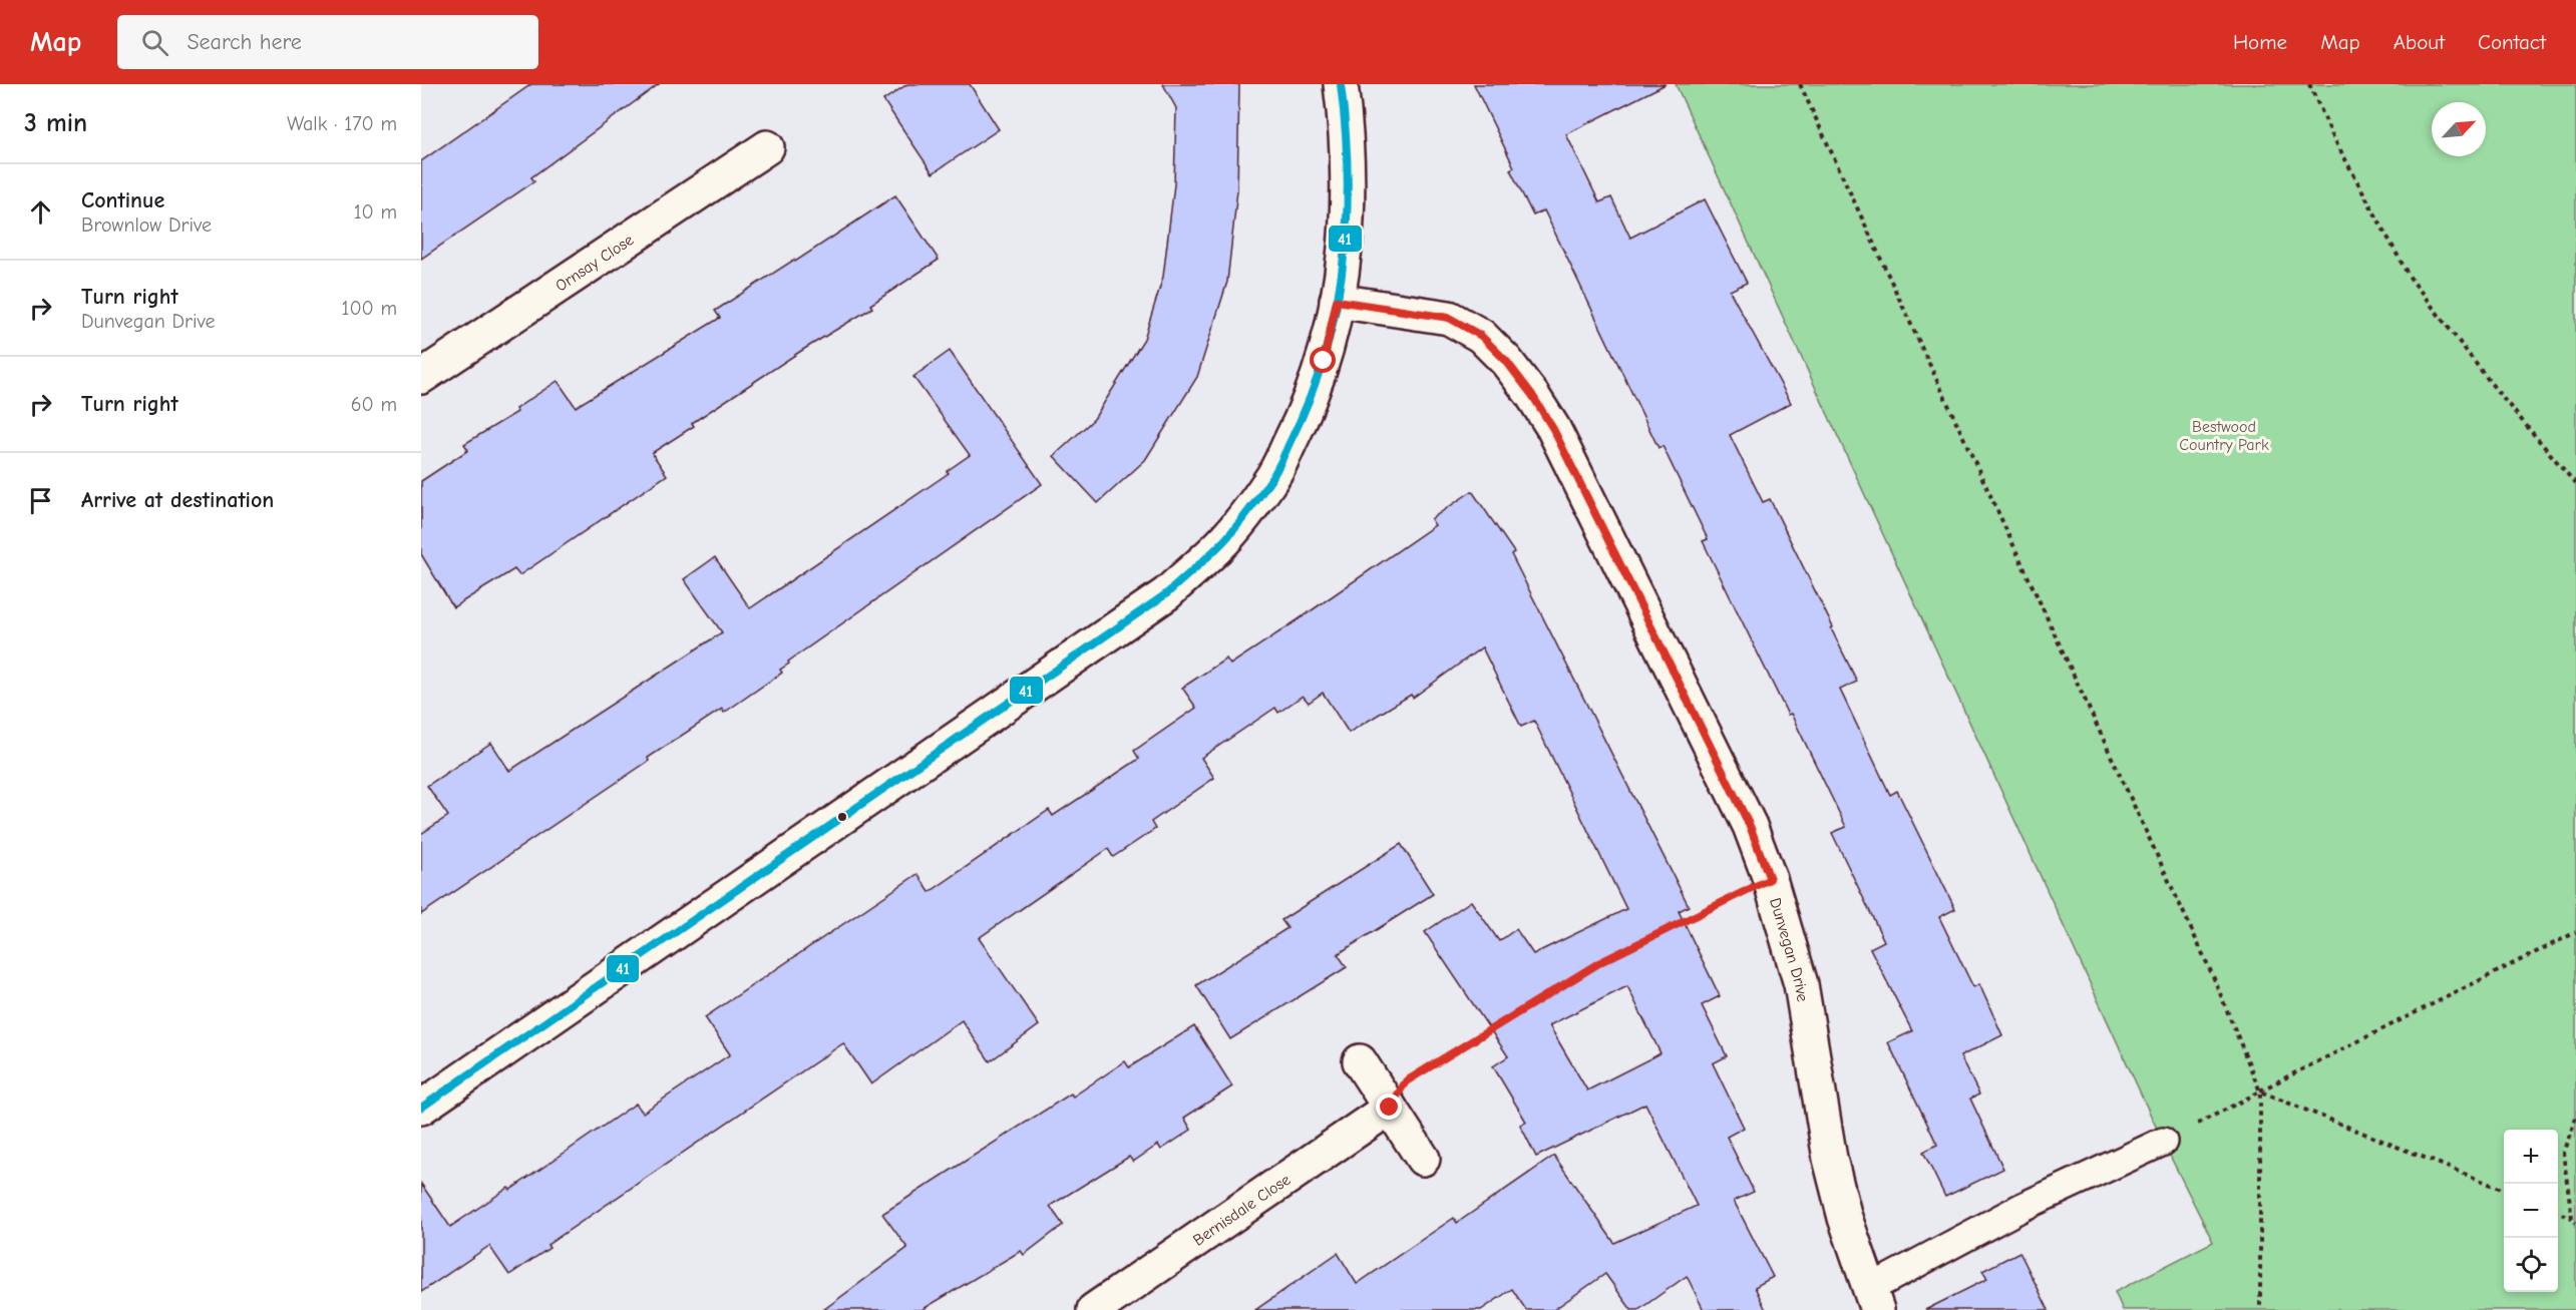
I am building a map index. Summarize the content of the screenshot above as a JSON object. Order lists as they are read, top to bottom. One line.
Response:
{"streets":{"street":["Ornsay Close","Dunvegan Drive","Bernisdale Close"]},"parks":["Bestwood Country Park"],"lines":["transit line 41"],"north":"top right","page":{"header":"Map","search":"Search here","nav":["Home","Map","About","Contact"],"heading":["3 min","Walk · 170 m"],"list":[["Continue","Brownlow Drive","10 m"],["Turn right","Dunvegan Drive","100 m"],["Turn right","60 m"],"Arrive at destination"],"map_buttons":["+","−"]}}
